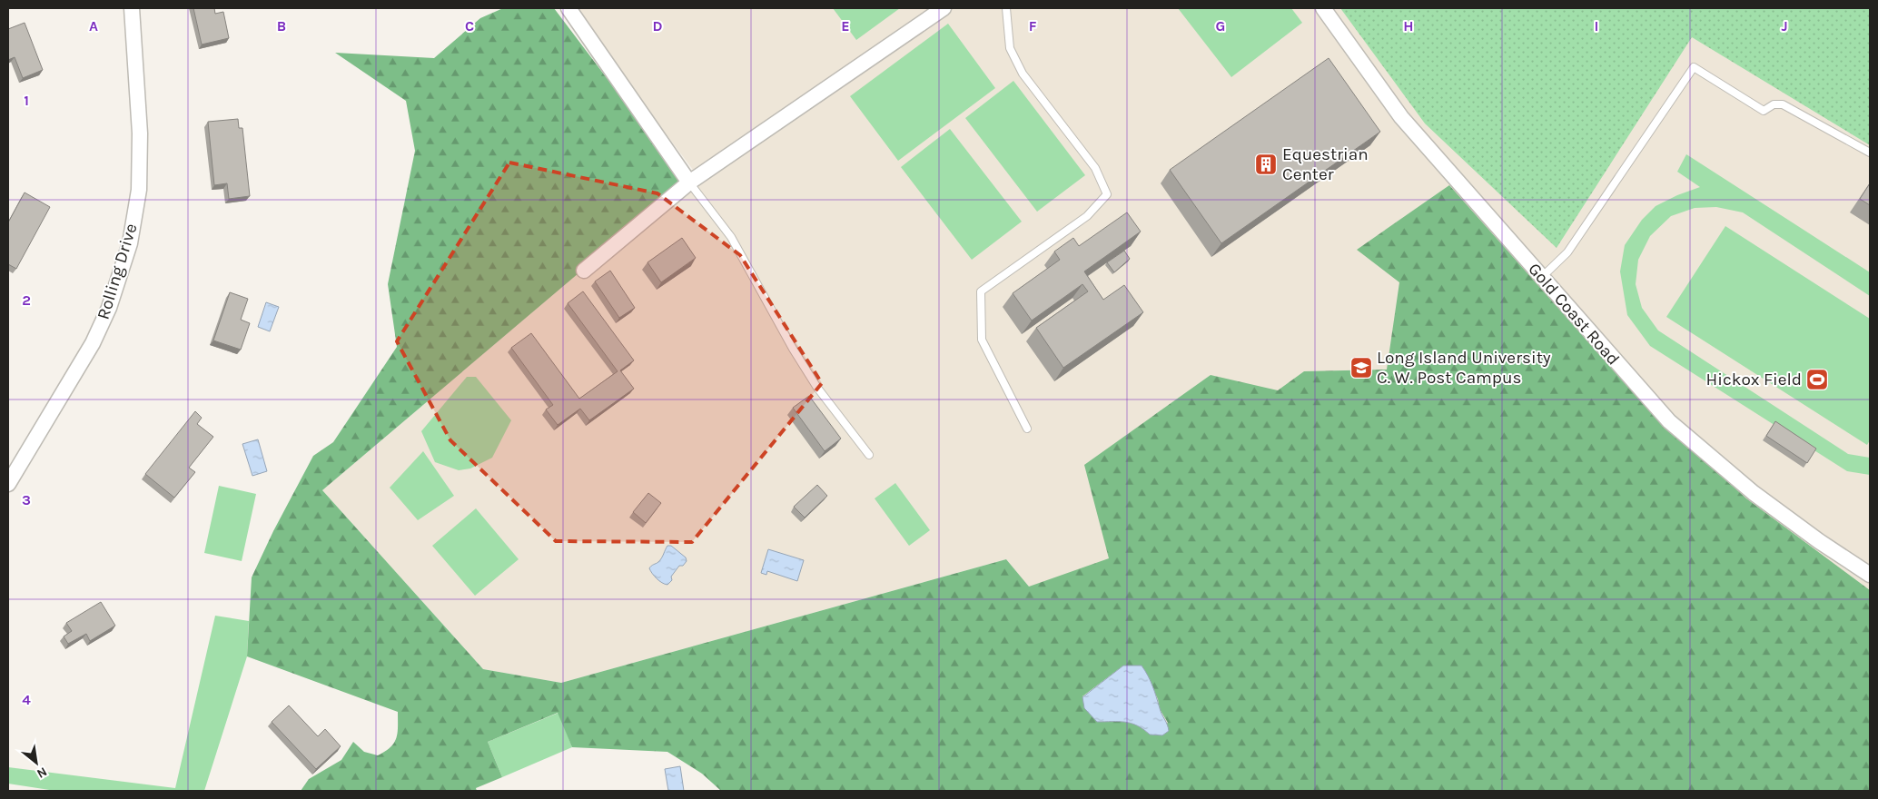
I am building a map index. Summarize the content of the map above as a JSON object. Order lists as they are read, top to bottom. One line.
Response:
{"streets":{"street":["Rolling Drive","Gold Coast Road"]},"places":{"building":["Equestrian Center"],"school or university":["Long Island University C. W. Post Campus"],"sports":["Hickox Field"]},"north":"bottom right","grid":{"columns":["A","B","C","D","E","F","G","H","I","J"],"rows":["1","2","3","4"]}}
